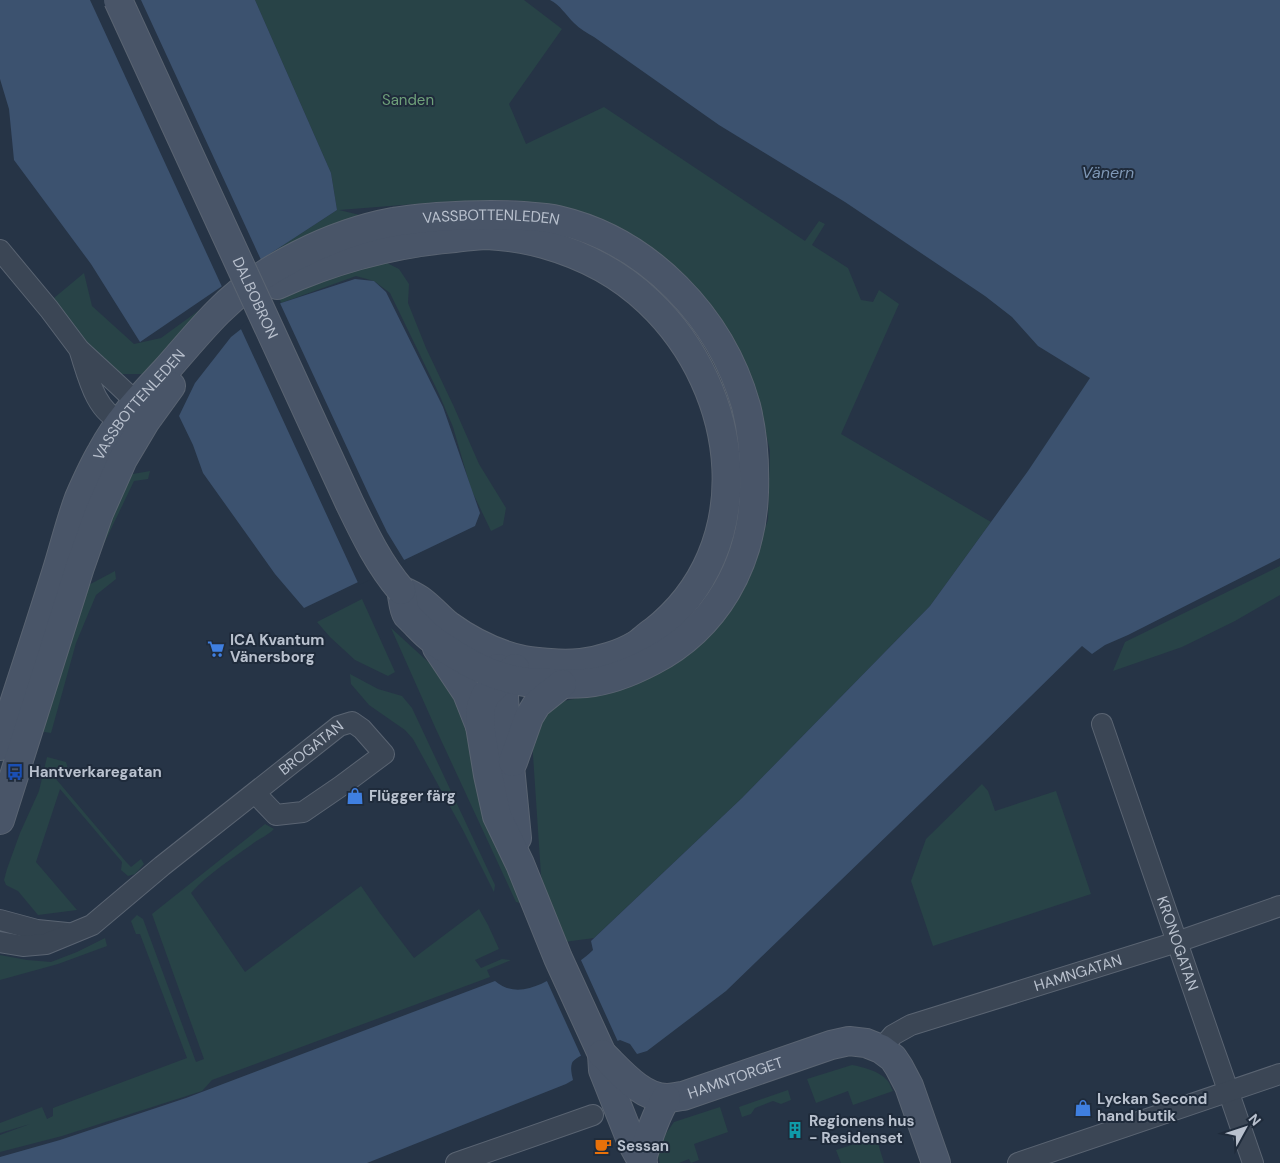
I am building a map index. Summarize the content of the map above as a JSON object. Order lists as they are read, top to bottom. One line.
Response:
{"streets":{"main road":["VASSBOTTENLEDEN","DALBOBRON","HAMNTORGET"],"street":["BROGATAN","KRONOGATAN","HAMNGATAN"]},"crossings":[["KRONOGATAN","HAMNGATAN"],["HAMNGATAN","HAMNTORGET"]],"water":["Vänern"],"parks":["Sanden"],"places":{"supermarket":["ICA Kvantum Vänersborg"],"bus stop":["Hantverkaregatan"],"shop":["Flügger färg","Lyckan Second hand butik"],"building":["Regionens hus - Residenset"],"cafe":["Sessan"]},"north":"top right"}
